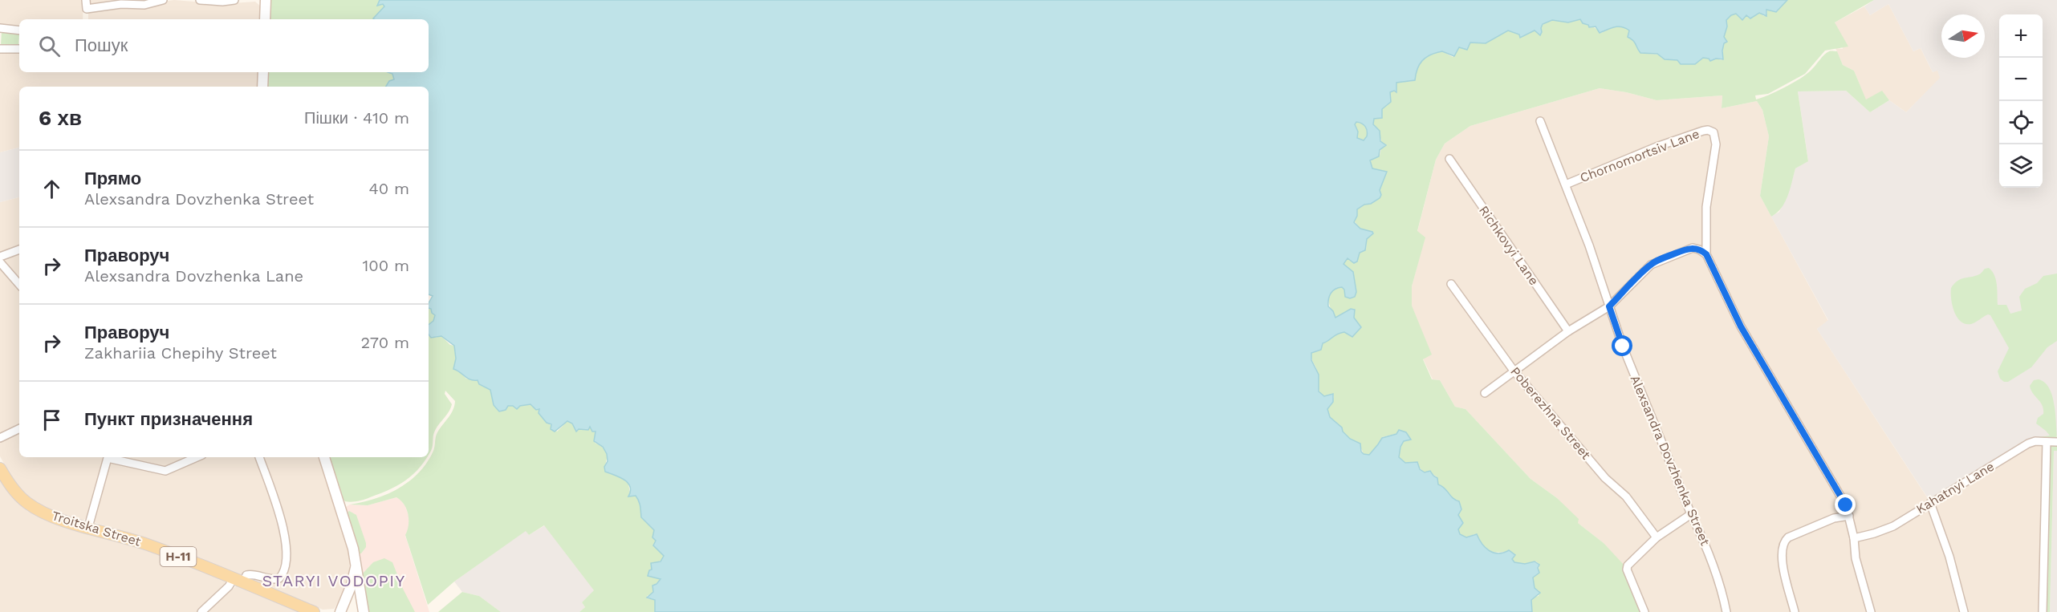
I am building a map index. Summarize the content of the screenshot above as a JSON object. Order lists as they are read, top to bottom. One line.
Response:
{"streets":{"main road":["Troitska Street","Н-11"],"street":["Chornomortsiv Lane","Richkovyi Lane","Poberezhna Street","Alexsandra Dovzhenka Street","Kahatnyi Lane"]},"crossings":[["Chornomortsiv Lane","Alexsandra Dovzhenka Street"]],"districts":["STARYI VODOPIY"],"north":"right","page":{"map_buttons":["+","−"],"search":"Пошук","heading":["6 хв","Пішки · 410 m"],"list":[["Прямо","Alexsandra Dovzhenka Street","40 m"],["Праворуч","Alexsandra Dovzhenka Lane","100 m"],["Праворуч","Zakhariia Chepihy Street","270 m"],"Пункт призначення"]}}
